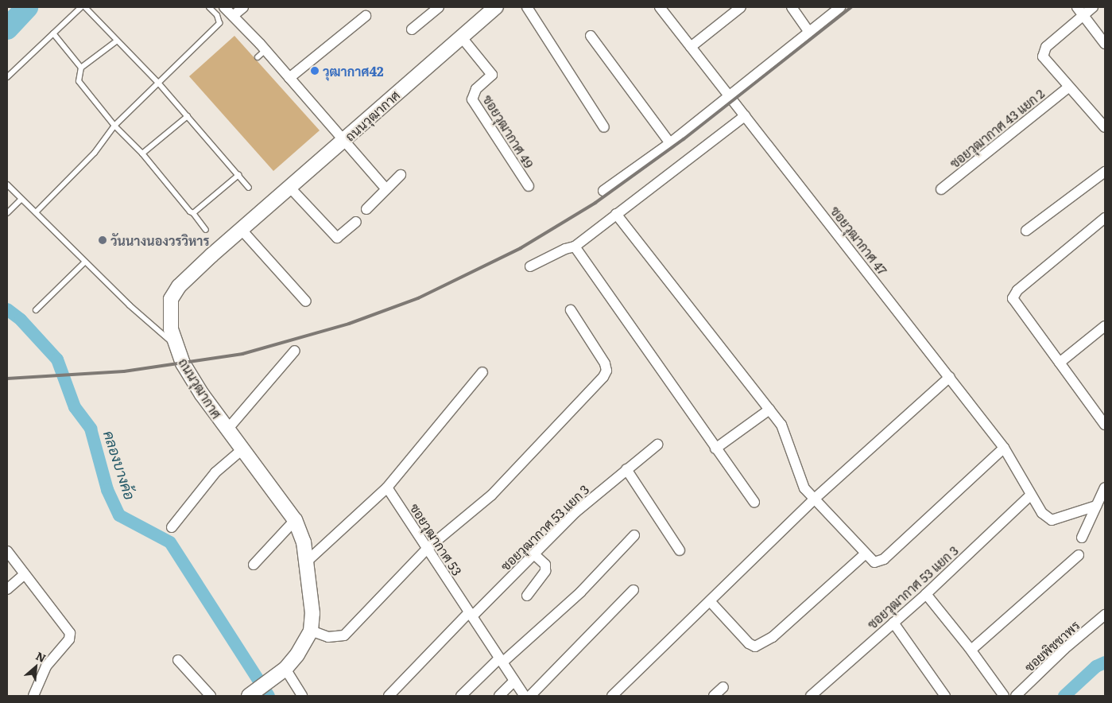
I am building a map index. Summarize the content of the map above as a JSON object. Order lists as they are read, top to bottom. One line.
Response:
{"streets":{"main road":["ถนนวุฒากาศ"],"street":["ซอยวุฒากาศ 43 แยก 2","ซอยวุฒากาศ 49","ซอยวุฒากาศ 47","ซอยวุฒากาศ 53 แยก 3","ซอยวุฒากาศ 53","ซอยพิชชาพร"]},"crossings":[["ถนนวุฒากาศ","ซอยวุฒากาศ 49"],["ซอยวุฒากาศ 47","ซอยวุฒากาศ 53 แยก 3"],["ซอยวุฒากาศ 53 แยก 3","ซอยวุฒากาศ 53"]],"water":["คลองบางค้อ"],"places":["วุฒากาศ42","วันนางนองวรวิหาร"],"north":"top right"}
